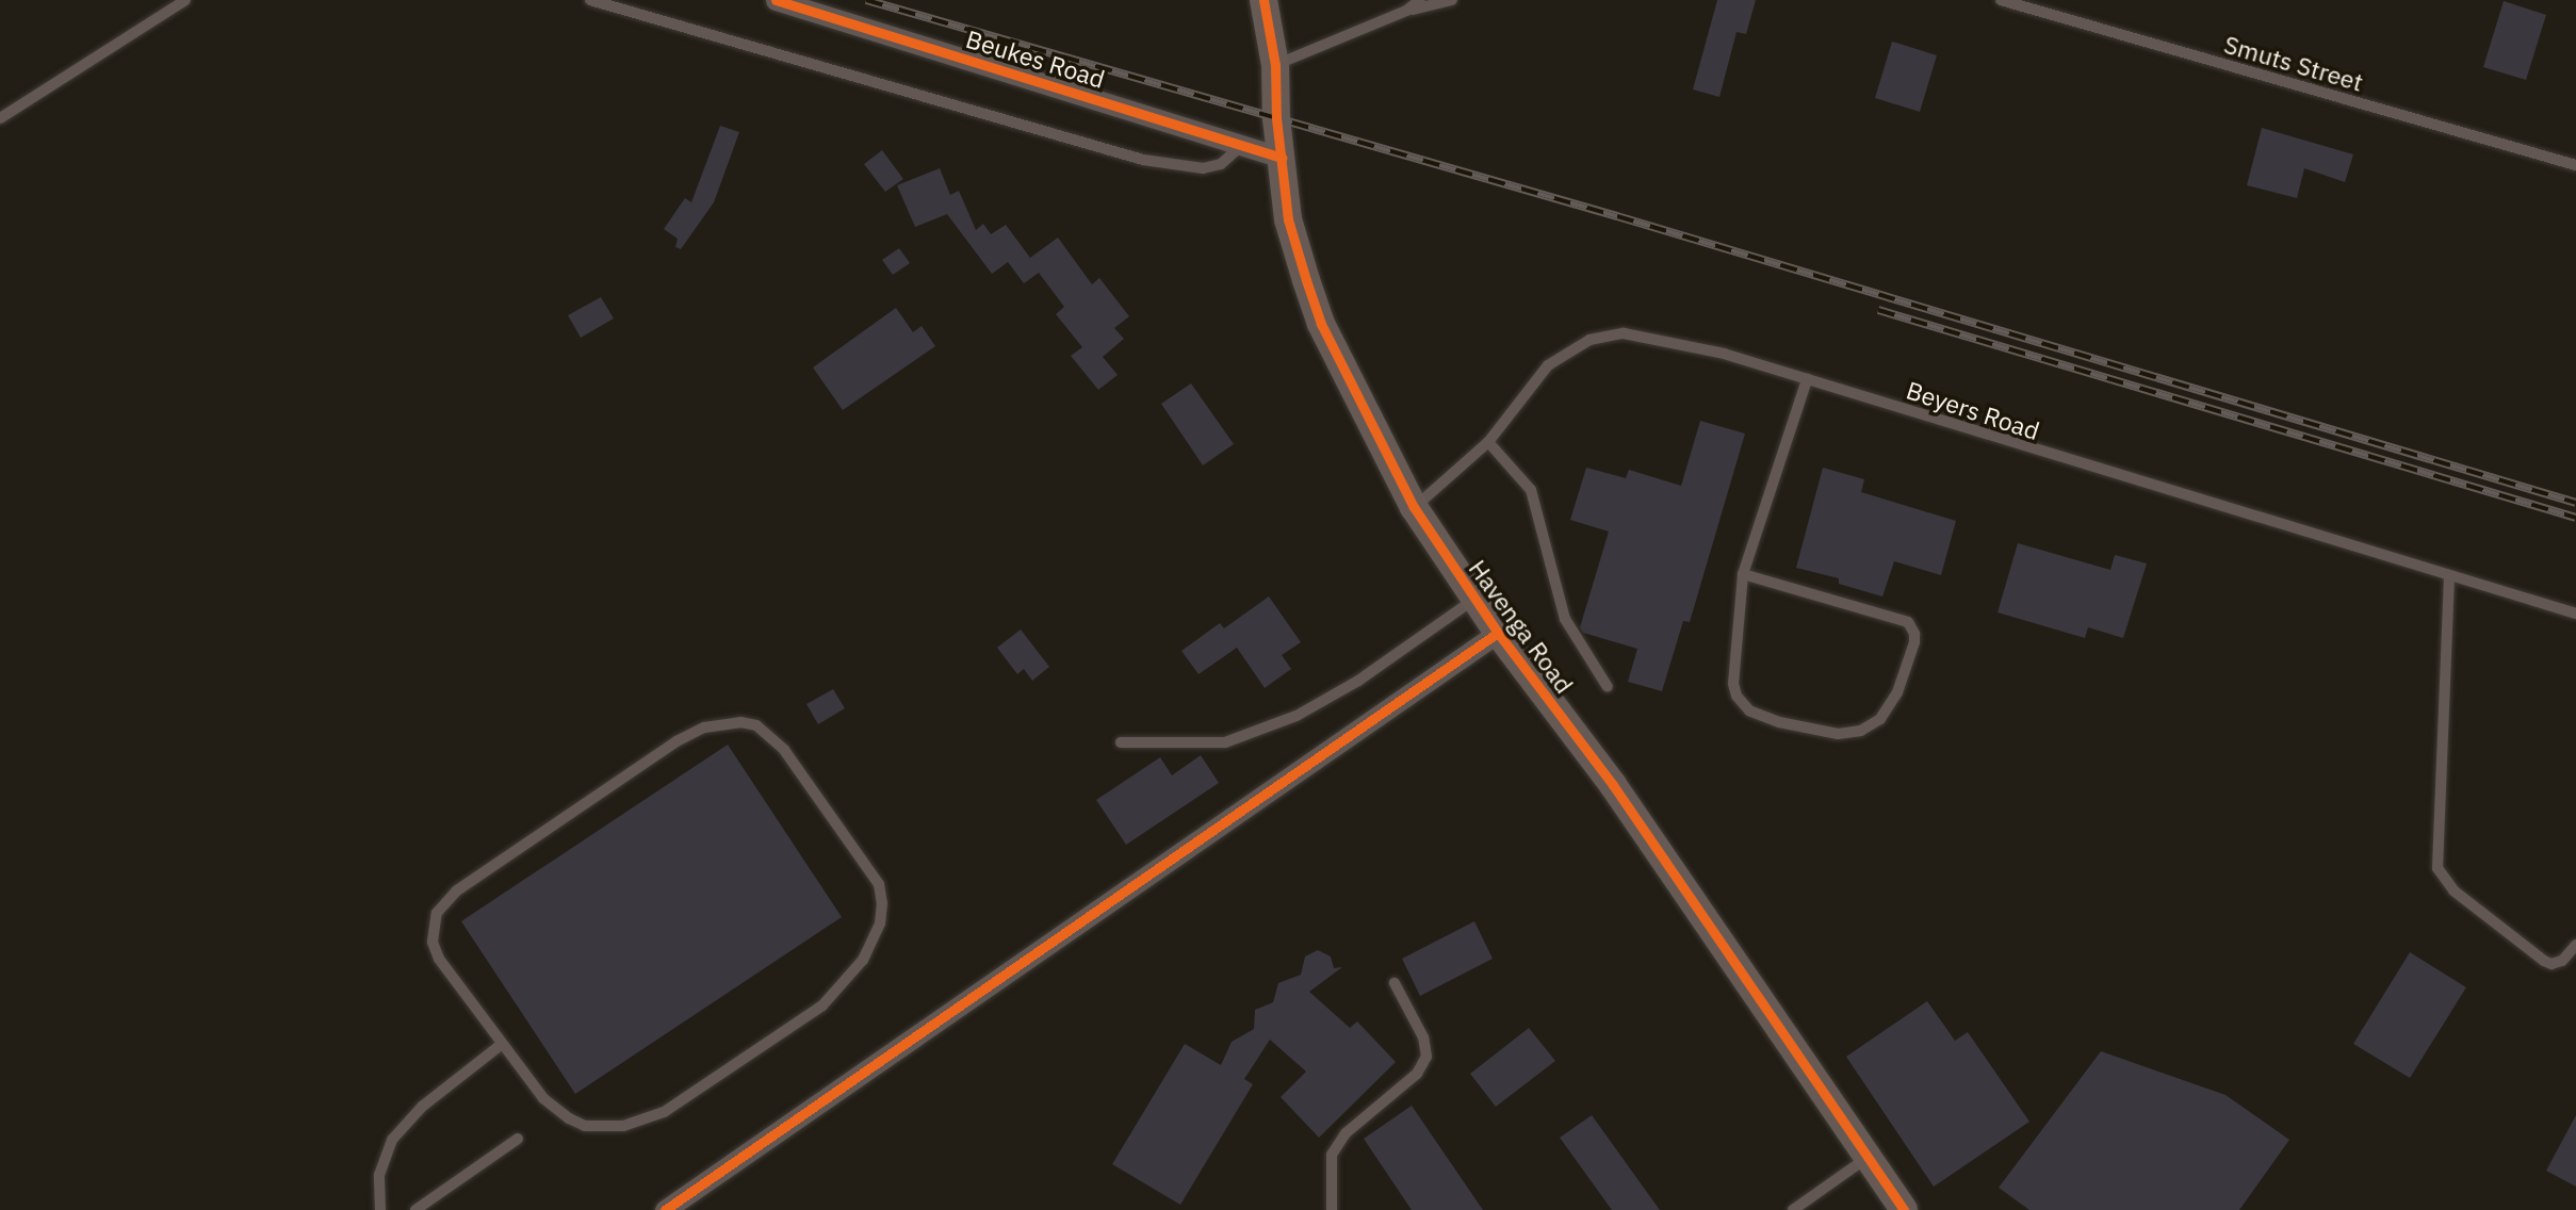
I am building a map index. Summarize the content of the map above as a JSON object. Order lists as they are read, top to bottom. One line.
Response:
{"streets":{"street":["Beukes Road","Havenga Road"],"lane":["Smuts Street","Beyers Road"]},"crossings":[["Beukes Road","Havenga Road"],["Beyers Road","Havenga Road"]]}
